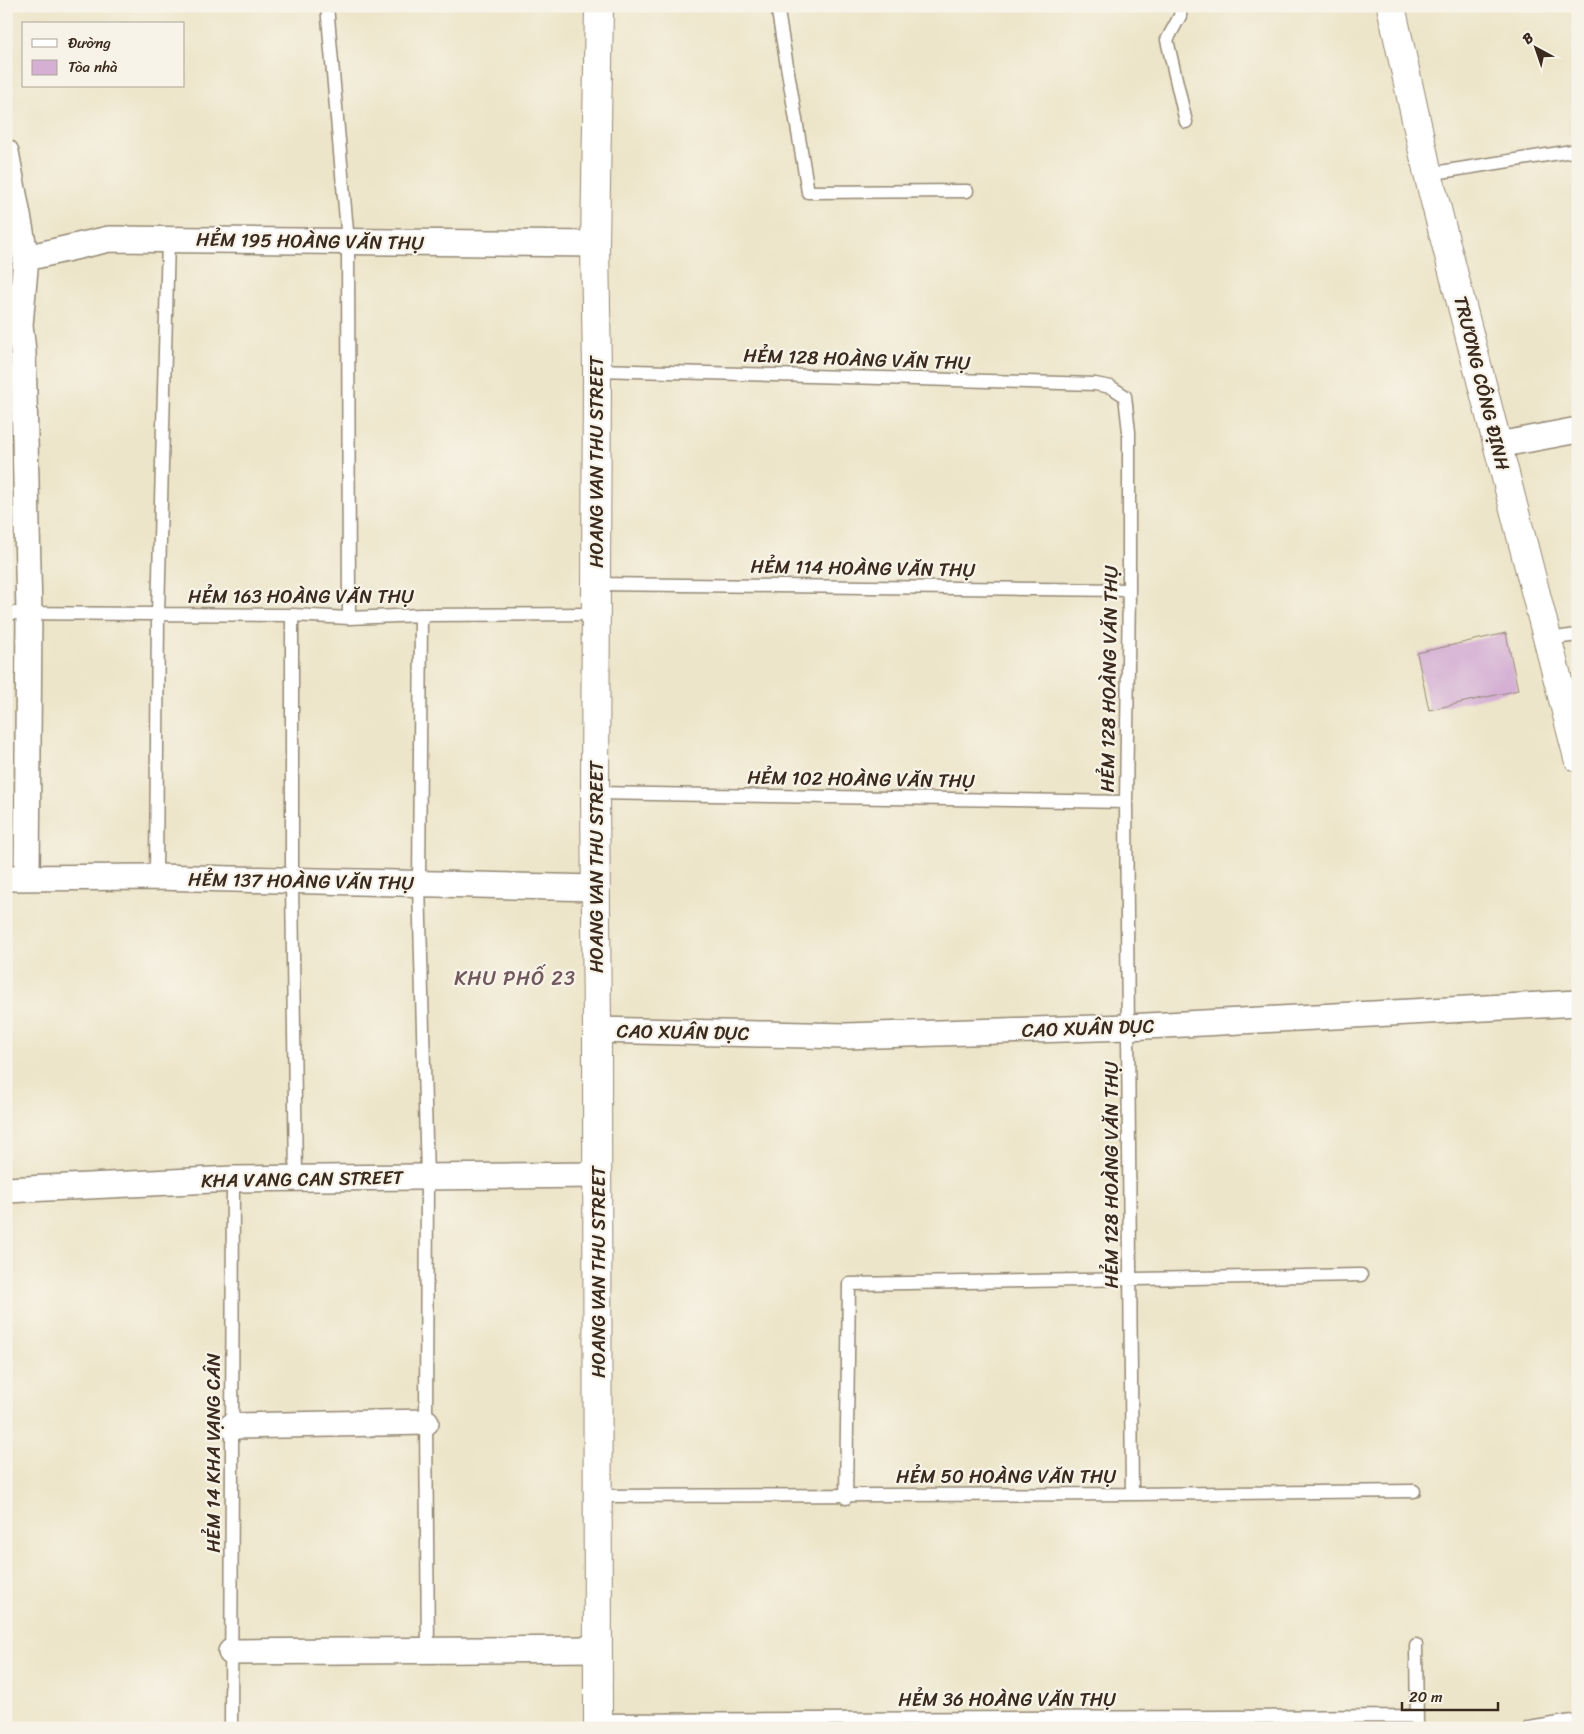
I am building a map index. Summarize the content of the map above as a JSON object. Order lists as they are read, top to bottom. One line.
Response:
{"streets":{"street":["HẺM 195 HOÀNG VĂN THỤ","TRƯƠNG CÔNG ĐỊNH","HOANG VAN THU STREET","HẺM 137 HOÀNG VĂN THỤ","CAO XUÂN DỤC","KHA VANG CAN STREET"],"lane":["HẺM 128 HOÀNG VĂN THỤ","HẺM 114 HOÀNG VĂN THỤ","HẺM 163 HOÀNG VĂN THỤ","HẺM 102 HOÀNG VĂN THỤ","HẺM 14 KHA VẠNG CÂN","HẺM 50 HOÀNG VĂN THỤ","HẺM 36 HOÀNG VĂN THỤ"]},"crossings":[["HẺM 195 HOÀNG VĂN THỤ","HOANG VAN THU STREET"],["HẺM 128 HOÀNG VĂN THỤ","HOANG VAN THU STREET"],["HẺM 128 HOÀNG VĂN THỤ","HẺM 114 HOÀNG VĂN THỤ"],["HẺM 128 HOÀNG VĂN THỤ","HẺM 102 HOÀNG VĂN THỤ"],["HẺM 128 HOÀNG VĂN THỤ","CAO XUÂN DỤC"],["HẺM 128 HOÀNG VĂN THỤ","HẺM 50 HOÀNG VĂN THỤ"],["HOANG VAN THU STREET","HẺM 114 HOÀNG VĂN THỤ"],["HOANG VAN THU STREET","HẺM 163 HOÀNG VĂN THỤ"],["HOANG VAN THU STREET","HẺM 102 HOÀNG VĂN THỤ"],["HOANG VAN THU STREET","HẺM 137 HOÀNG VĂN THỤ"],["HOANG VAN THU STREET","CAO XUÂN DỤC"],["HOANG VAN THU STREET","KHA VANG CAN STREET"],["HOANG VAN THU STREET","HẺM 50 HOÀNG VĂN THỤ"],["HOANG VAN THU STREET","HẺM 36 HOÀNG VĂN THỤ"],["KHA VANG CAN STREET","HẺM 14 KHA VẠNG CÂN"]],"districts":["KHU PHỐ 23"],"legend":["Đường","Tòa nhà"],"scale_bar":"20 m","north":"top left"}
